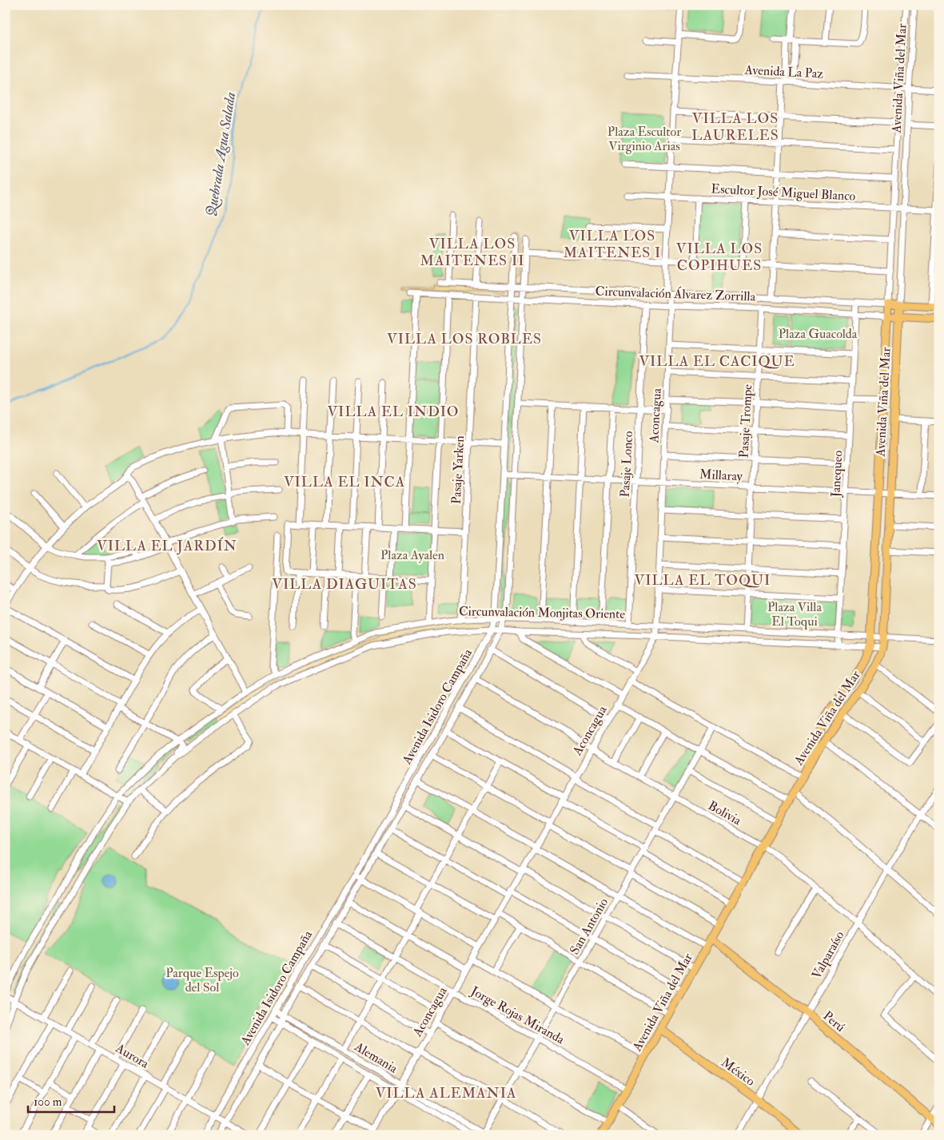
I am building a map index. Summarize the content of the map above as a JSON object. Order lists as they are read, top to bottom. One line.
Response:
{"streets":{"main road":["Avenida Viña del Mar","Circunvalación Álvarez Zorrilla","Perú","México"],"street":["Avenida La Paz","Escultor José Miguel Blanco","Aconcagua","Pasaje Trompe","Pasaje Lonco","Pasaje Yarken","Janequeo","Millaray","Circunvalación Monjitas Oriente","Avenida Isidoro Campaña","Bolivia","San Antonio","Valparaíso","Jorge Rojas Miranda","Aurora","Alemania"]},"crossings":[["Avenida La Paz","Avenida Viña del Mar"],["Avenida Viña del Mar","Escultor José Miguel Blanco"],["Avenida Viña del Mar","Circunvalación Álvarez Zorrilla"],["Avenida Viña del Mar","Millaray"],["Avenida Viña del Mar","Circunvalación Monjitas Oriente"],["Avenida Viña del Mar","Bolivia"],["Avenida Viña del Mar","Jorge Rojas Miranda"],["Avenida Viña del Mar","Perú"],["Avenida Viña del Mar","México"],["Circunvalación Álvarez Zorrilla","Aconcagua"],["Circunvalación Álvarez Zorrilla","Pasaje Trompe"],["Circunvalación Álvarez Zorrilla","Pasaje Lonco"],["Circunvalación Álvarez Zorrilla","Pasaje Yarken"],["Circunvalación Álvarez Zorrilla","Janequeo"],["Circunvalación Álvarez Zorrilla","Avenida Isidoro Campaña"],["Aconcagua","Millaray"],["Aconcagua","Circunvalación Monjitas Oriente"],["Aconcagua","Bolivia"],["Aconcagua","Jorge Rojas Miranda"],["Aconcagua","Alemania"],["Pasaje Trompe","Millaray"],["Pasaje Trompe","Circunvalación Monjitas Oriente"],["Pasaje Lonco","Millaray"],["Pasaje Lonco","Circunvalación Monjitas Oriente"],["Pasaje Yarken","Circunvalación Monjitas Oriente"],["Janequeo","Millaray"],["Janequeo","Circunvalación Monjitas Oriente"],["Millaray","Avenida Isidoro Campaña"],["Circunvalación Monjitas Oriente","Avenida Isidoro Campaña"],["Circunvalación Monjitas Oriente","Aurora"],["Avenida Isidoro Campaña","Bolivia"],["Avenida Isidoro Campaña","Jorge Rojas Miranda"],["Avenida Isidoro Campaña","Aurora"],["Avenida Isidoro Campaña","Alemania"],["Bolivia","San Antonio"],["Bolivia","Valparaíso"],["San Antonio","Jorge Rojas Miranda"],["San Antonio","Alemania"],["Valparaíso","Perú"],["Valparaíso","México"]],"districts":["VILLA LOS LAURELES","VILLA LOS MAITENES I","VILLA LOS MAITENES II","VILLA LOS COPIHUES","VILLA LOS ROBLES","VILLA EL CACIQUE","VILLA EL INDIO","VILLA EL INCA","VILLA EL JARDÍN","VILLA EL TOQUI","VILLA DIAGUITAS","VILLA ALEMANIA"],"water":["Quebrada Agua Salada"],"parks":["Plaza Escultor Virginio Arias","Plaza Guacolda","Plaza Ayalen","Plaza Villa El Toqui","Parque Espejo del Sol"],"scale_bar":"100 m"}
